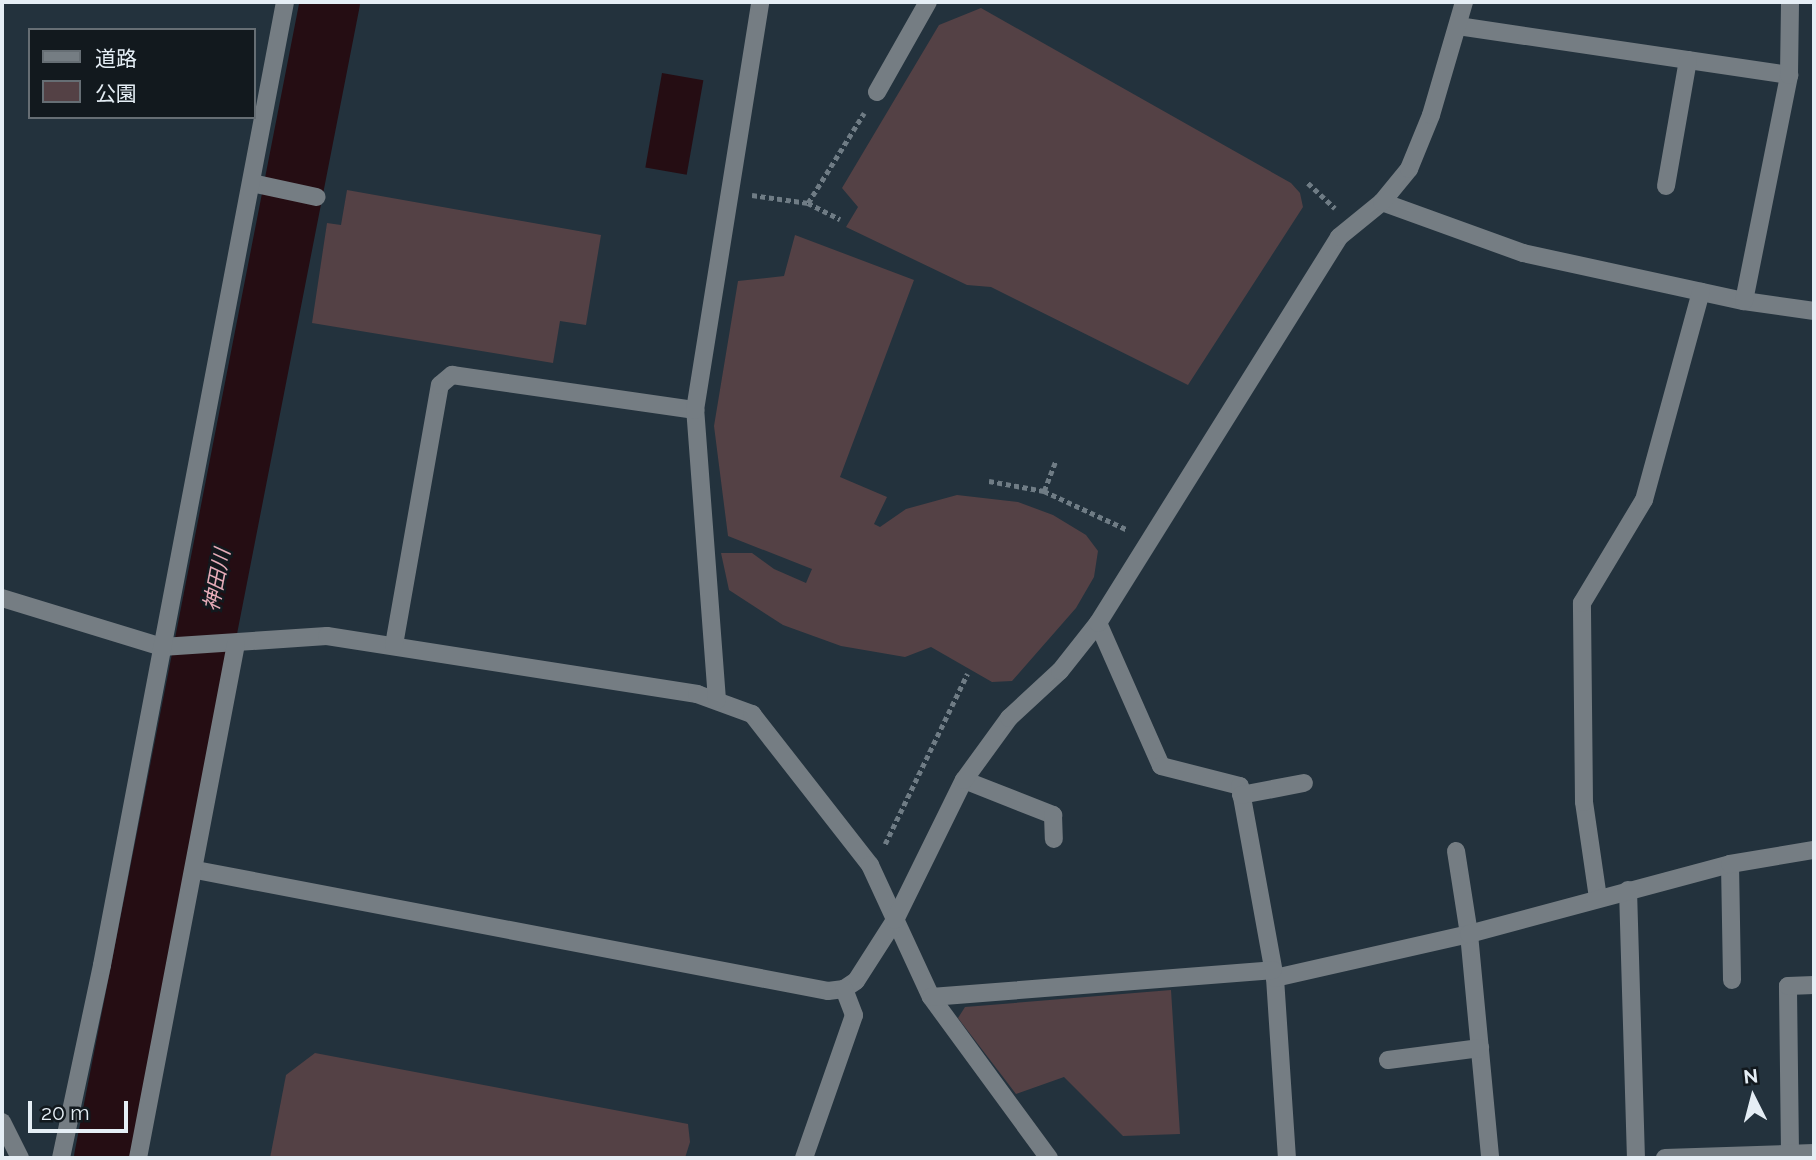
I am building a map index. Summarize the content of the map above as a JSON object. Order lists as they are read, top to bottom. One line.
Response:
{"water":["神田川"],"legend":["道路","公園"],"scale_bar":"20 m","north":"top"}
